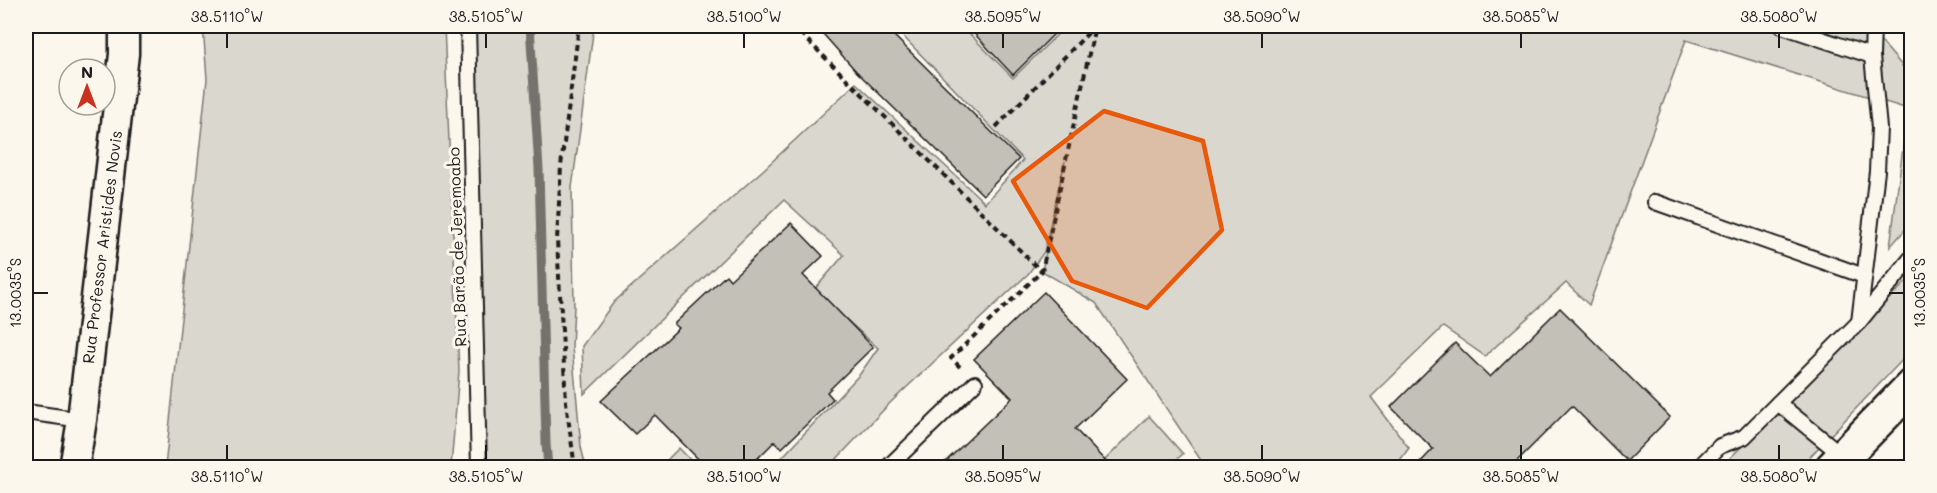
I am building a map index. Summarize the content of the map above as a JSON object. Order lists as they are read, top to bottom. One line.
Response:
{"streets":{"street":["Rua Professor Aristides Novis"],"lane":["Rua Barão de Jeremoabo"]},"north":"top","coordinates":["38.5110°W","38.5105°W","38.5100°W","38.5095°W","38.5090°W","38.5085°W","38.5080°W","13.0035°S"]}
